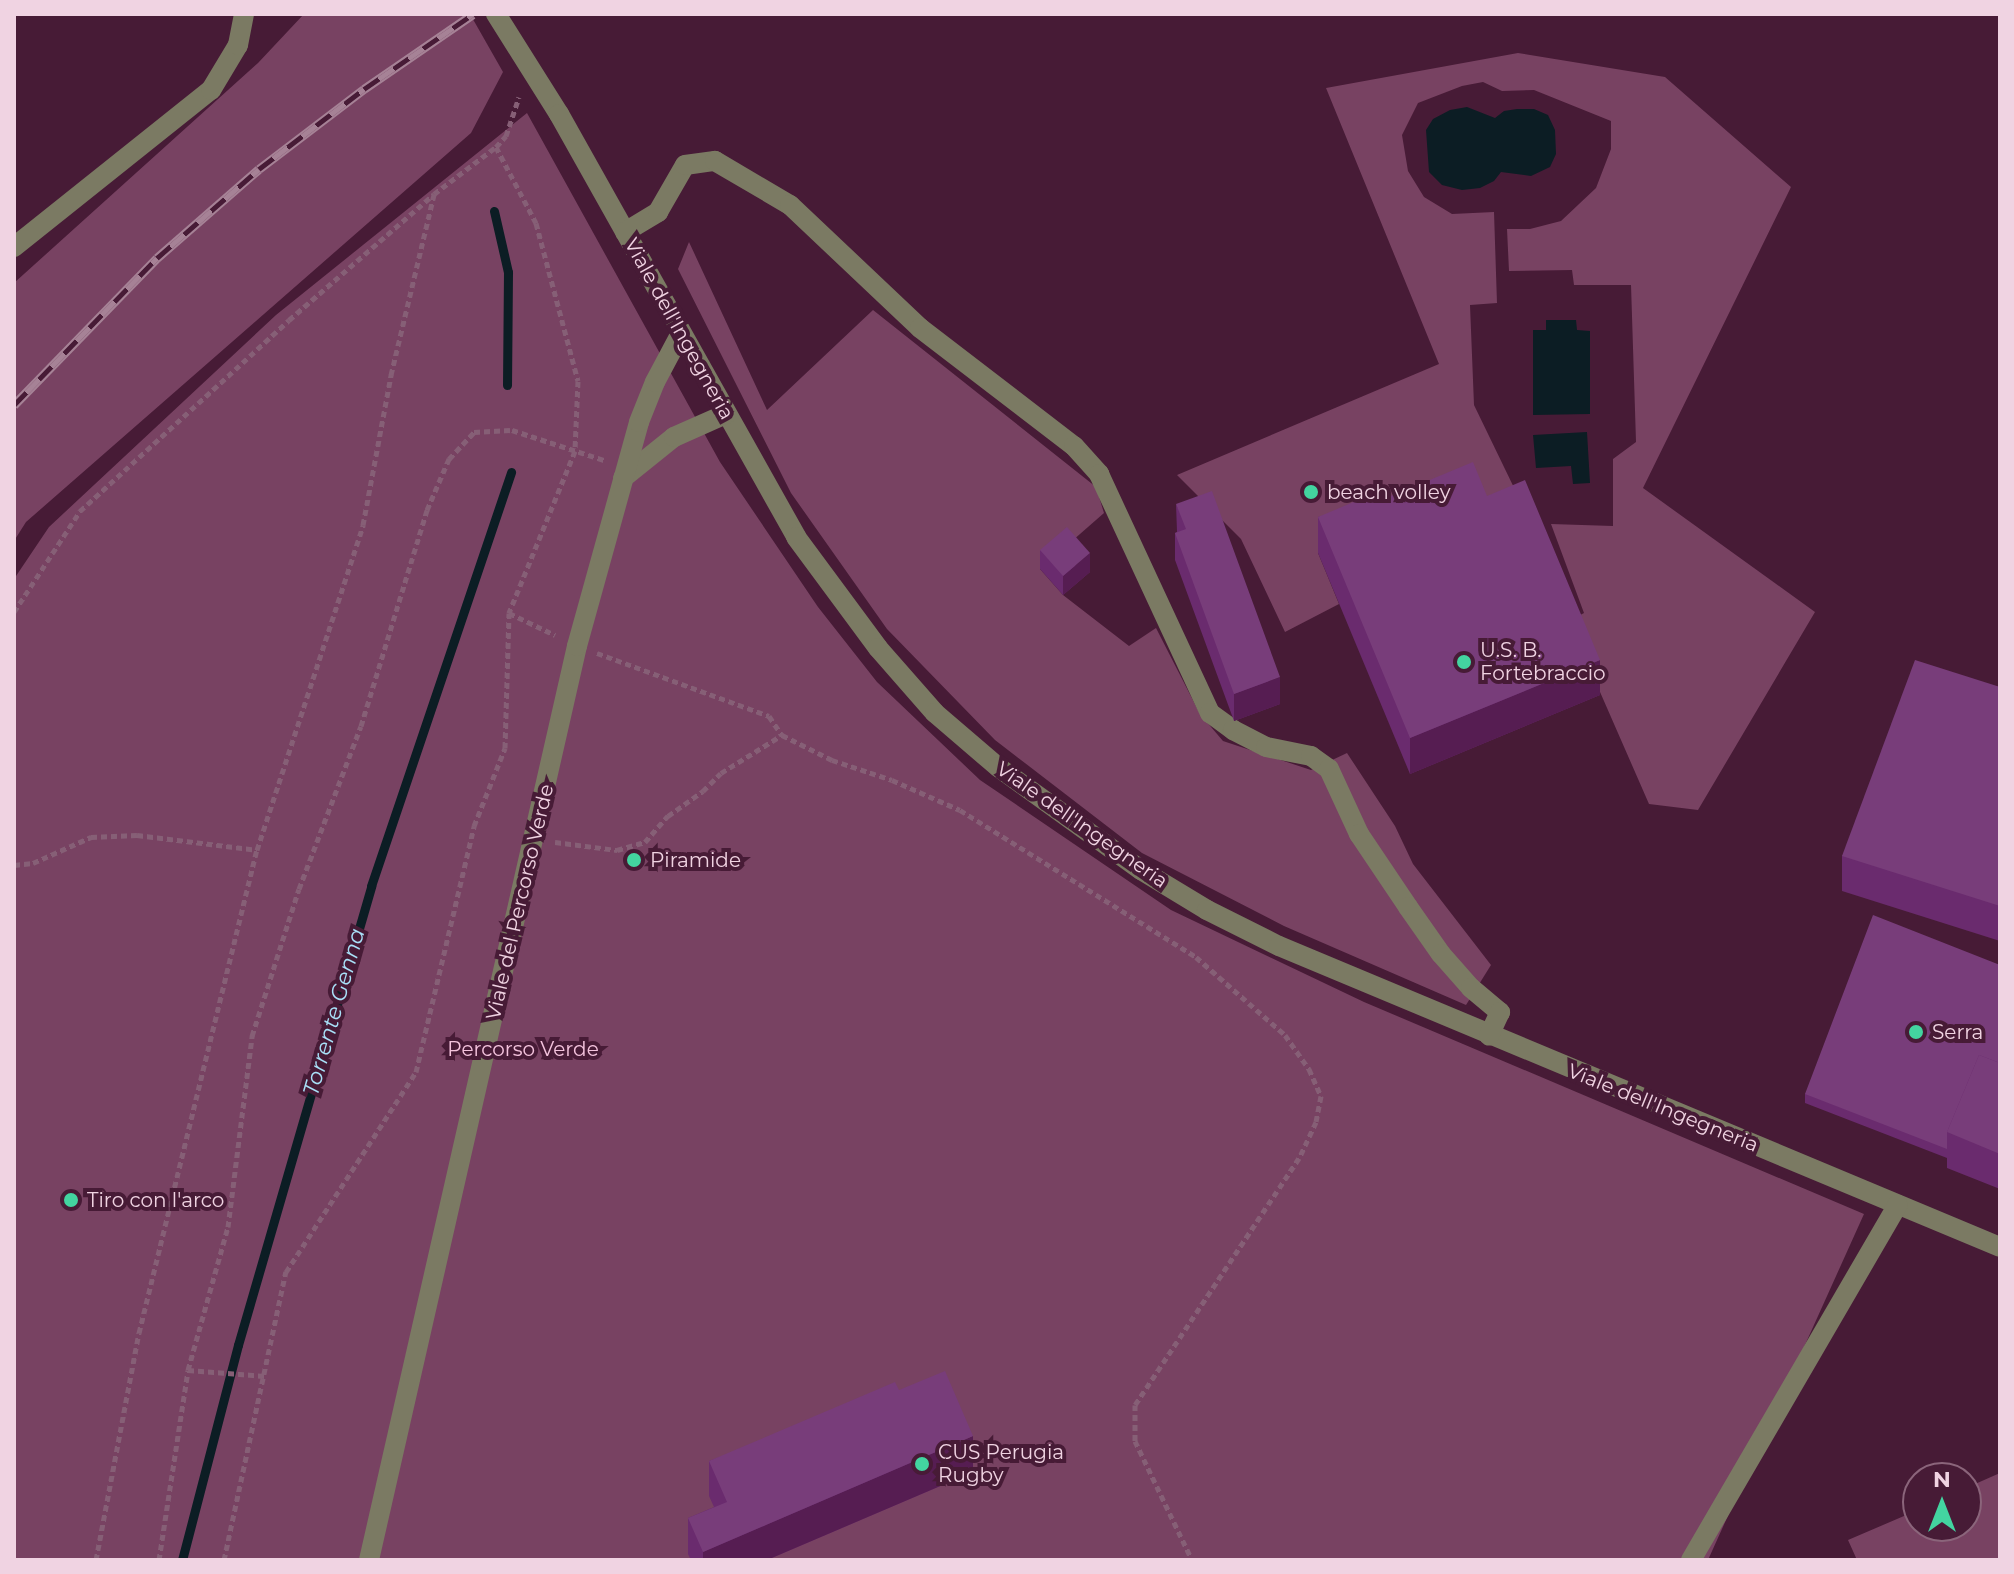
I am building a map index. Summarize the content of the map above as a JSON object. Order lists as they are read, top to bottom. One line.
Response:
{"streets":{"street":["Viale dell'Ingegneria","Viale del Percorso Verde"]},"crossings":[["Viale dell'Ingegneria","Viale del Percorso Verde"]],"water":["Torrente Genna"],"parks":["Percorso Verde"],"places":["beach volley","U.S. B. Fortebraccio","Piramide","Serra","Tiro con l'arco","CUS Perugia Rugby"],"north":"top"}
